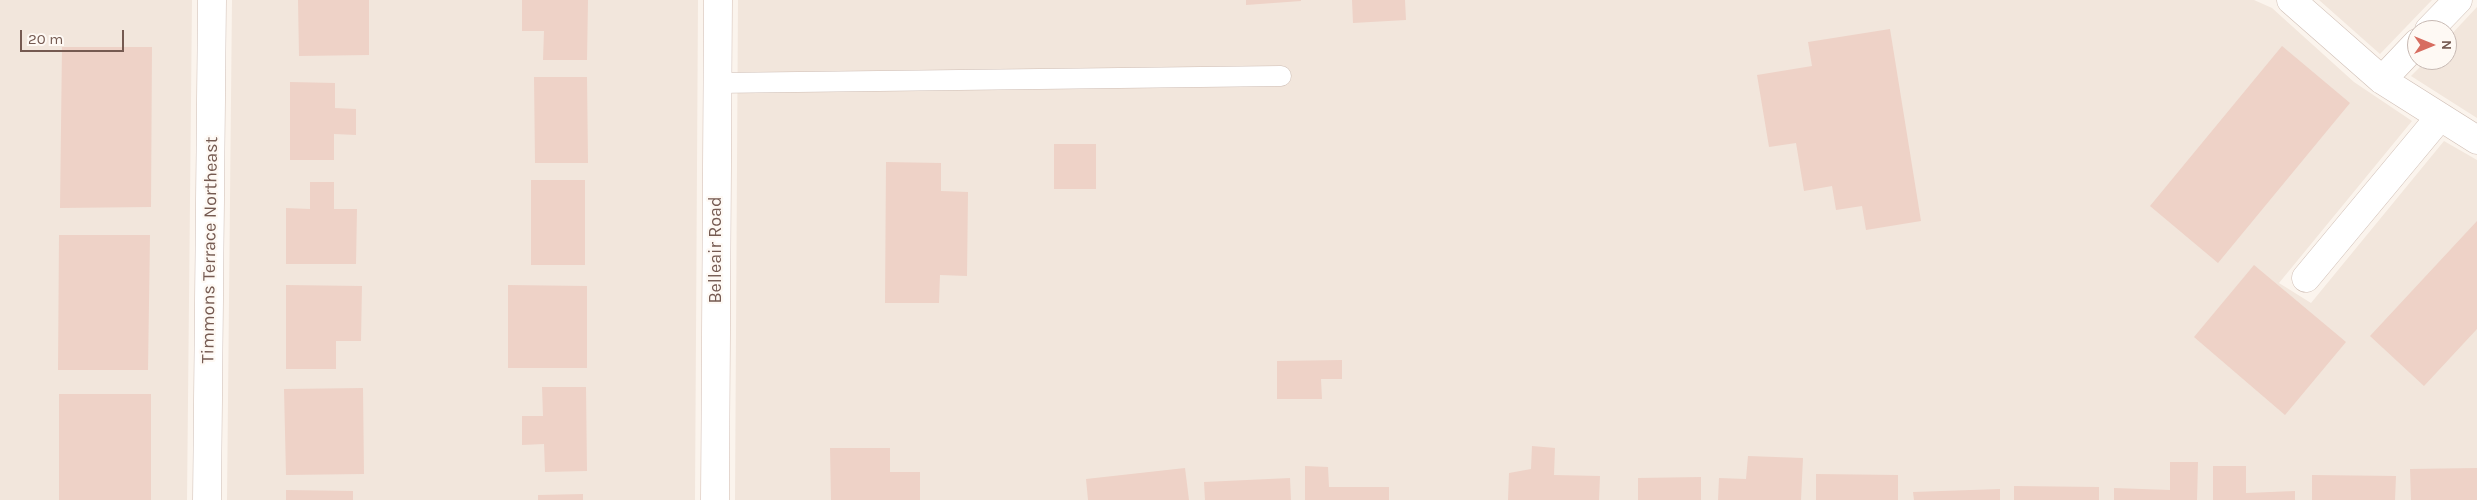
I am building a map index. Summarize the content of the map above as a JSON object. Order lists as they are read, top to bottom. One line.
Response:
{"streets":{"street":["Timmons Terrace Northeast","Belleair Road"]},"scale_bar":"20 m","north":"right"}
